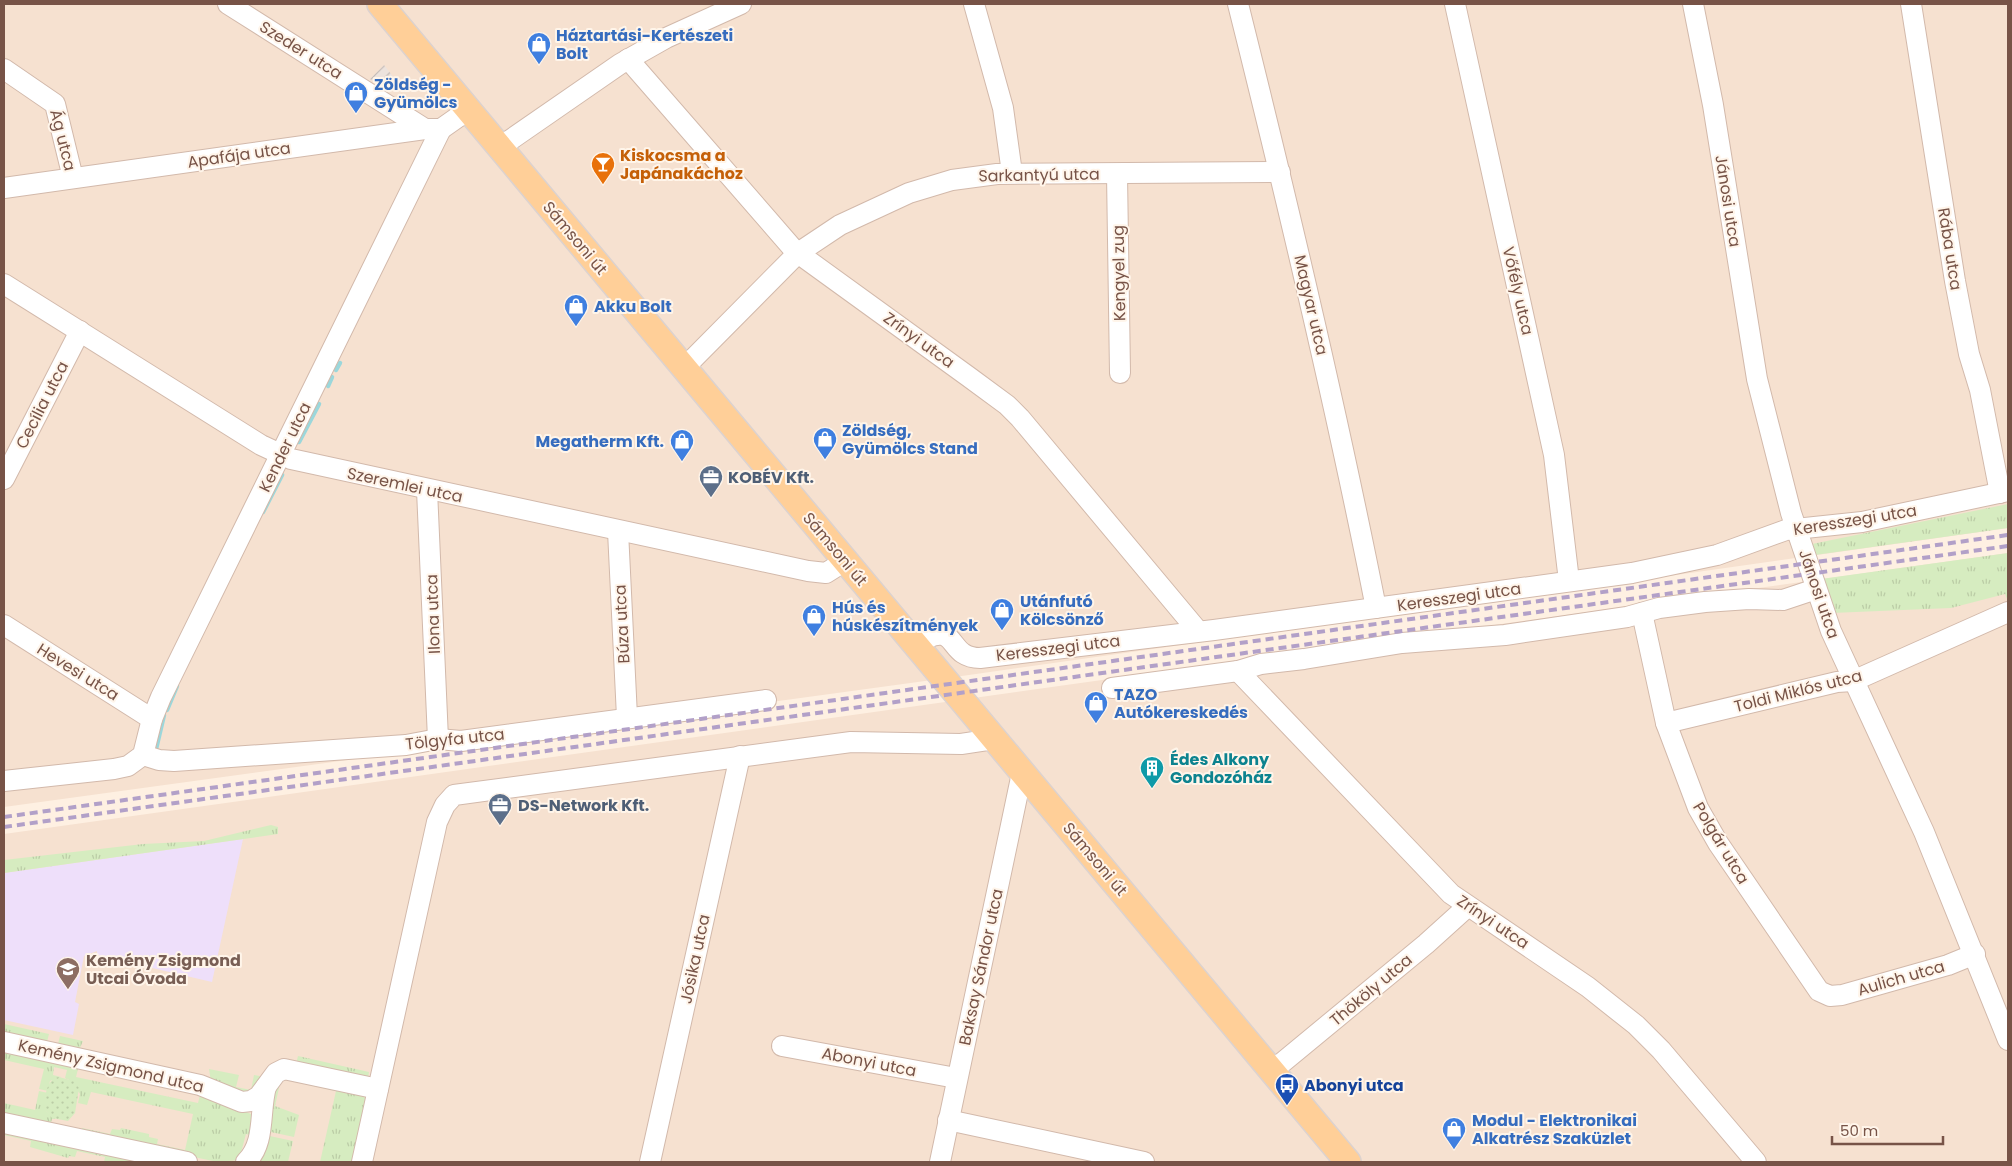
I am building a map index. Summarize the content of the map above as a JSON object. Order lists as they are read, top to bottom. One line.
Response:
{"streets":{"main road":["Sámsoni út"],"street":["Szeder utca","Ág utca","Apafája utca","Sarkantyú utca","Jánosi utca","Rába utca","Kengyel zug","Vőfély utca","Magyar utca","Zrínyi utca","Cecília utca","Kender utca","Szeremlei utca","Keresszegi utca","Ilona utca","Búza utca","Hevesi utca","Toldi Miklós utca","Tölgyfa utca","Polgár utca","Jósika utca","Baksay Sándor utca","Aulich utca","Thököly utca","Abonyi utca","Kemény Zsigmond utca"]},"crossings":[["Szeder utca","Apafája utca"],["Szeder utca","Kender utca"],["Ág utca","Apafája utca"],["Apafája utca","Sámsoni út"],["Apafája utca","Kender utca"],["Sarkantyú utca","Sámsoni út"],["Sarkantyú utca","Kengyel zug"],["Sarkantyú utca","Magyar utca"],["Sarkantyú utca","Zrínyi utca"],["Jánosi utca","Keresszegi utca"],["Jánosi utca","Toldi Miklós utca"],["Jánosi utca","Aulich utca"],["Sámsoni út","Szeremlei utca"],["Sámsoni út","Keresszegi utca"],["Sámsoni út","Baksay Sándor utca"],["Sámsoni út","Thököly utca"],["Rába utca","Keresszegi utca"],["Vőfély utca","Keresszegi utca"],["Magyar utca","Keresszegi utca"],["Zrínyi utca","Keresszegi utca"],["Zrínyi utca","Thököly utca"],["Cecília utca","Szeremlei utca"],["Kender utca","Szeremlei utca"],["Kender utca","Hevesi utca"],["Kender utca","Tölgyfa utca"],["Szeremlei utca","Ilona utca"],["Szeremlei utca","Búza utca"],["Ilona utca","Tölgyfa utca"],["Búza utca","Tölgyfa utca"],["Toldi Miklós utca","Polgár utca"],["Polgár utca","Aulich utca"],["Baksay Sándor utca","Abonyi utca"]],"places":{"shop":["Háztartási-Kertészeti Bolt","Zöldség - Gyümölcs","Akku Bolt","Zöldség, Gyümölcs Stand","Megatherm Kft.","Utánfutó Kölcsönző","Hús és húskészítmények","TAZO Autókereskedés","Modul - Elektronikai Alkatrész Szaküzlet"],"bar":["Kiskocsma a Japánakáchoz"],"office":["KOBÉV Kft.","DS-Network Kft."],"building":["Édes Alkony Gondozóház"],"school or university":["Kemény Zsigmond Utcai Óvoda"],"bus stop":["Abonyi utca"]},"scale_bar":"50 m"}
